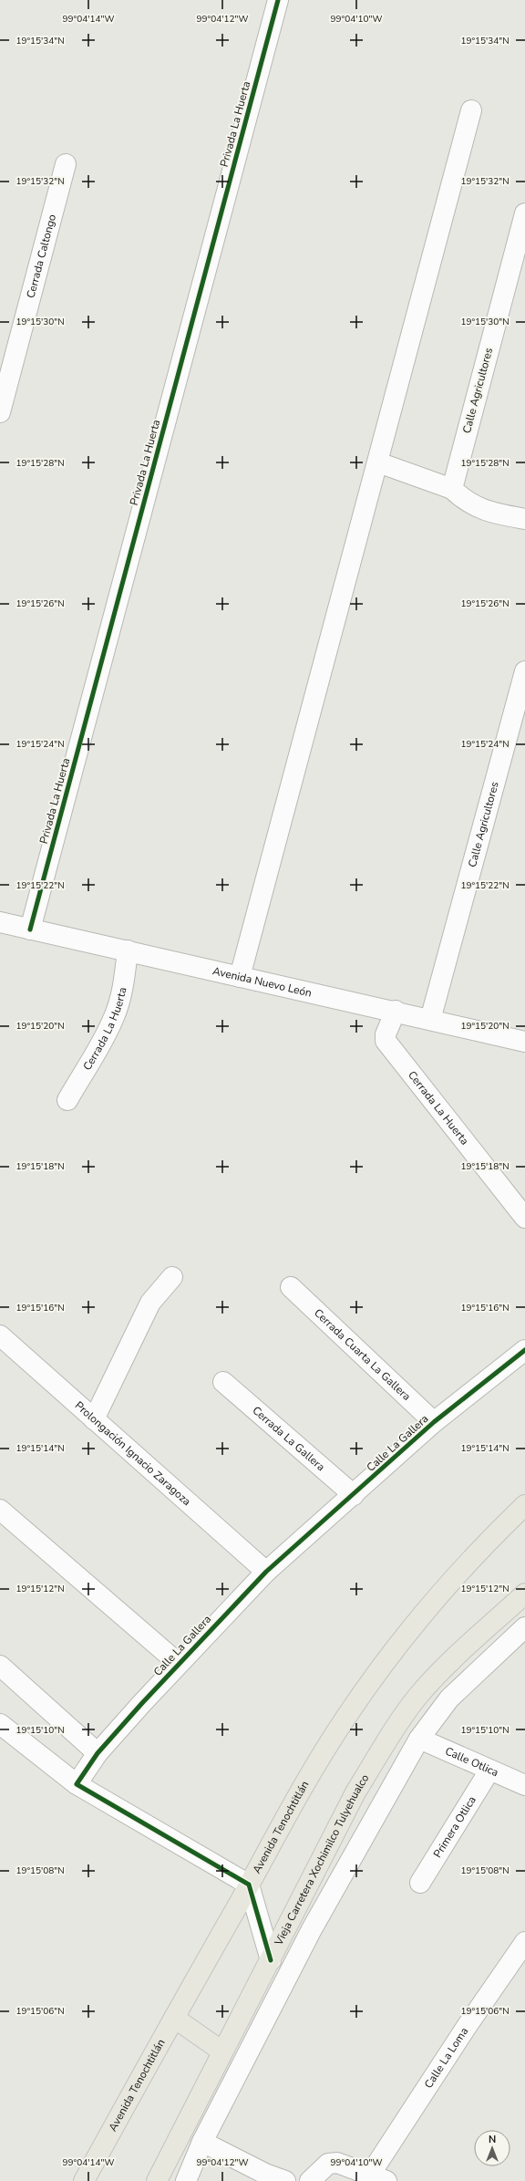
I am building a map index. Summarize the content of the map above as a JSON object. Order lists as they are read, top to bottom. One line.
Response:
{"streets":{"main road":["Avenida Tenochtitlán","Vieja Carretera Xochimilco Tulyehualco"],"street":["Privada La Huerta","Cerrada Caltongo","Calle Agricultores","Avenida Nuevo León","Cerrada La Huerta","Cerrada Cuarta La Gallera","Cerrada La Gallera","Calle La Gallera","Prolongación Ignacio Zaragoza","Calle Otlica","Primera Otlica","Calle La Loma"]},"crossings":[["Privada La Huerta","Avenida Nuevo León"],["Calle Agricultores","Avenida Nuevo León"],["Avenida Nuevo León","Cerrada La Huerta"],["Cerrada Cuarta La Gallera","Calle La Gallera"],["Cerrada La Gallera","Calle La Gallera"],["Calle La Gallera","Prolongación Ignacio Zaragoza"],["Calle Otlica","Primera Otlica"]],"north":"top","coordinates":["99°04'14\"W","99°04'12\"W","99°04'10\"W","19°15'34\"N","19°15'32\"N","19°15'30\"N","19°15'28\"N","19°15'26\"N","19°15'24\"N","19°15'22\"N","19°15'20\"N","19°15'18\"N","19°15'16\"N","19°15'14\"N","19°15'12\"N","19°15'10\"N","19°15'08\"N","19°15'06\"N"]}
